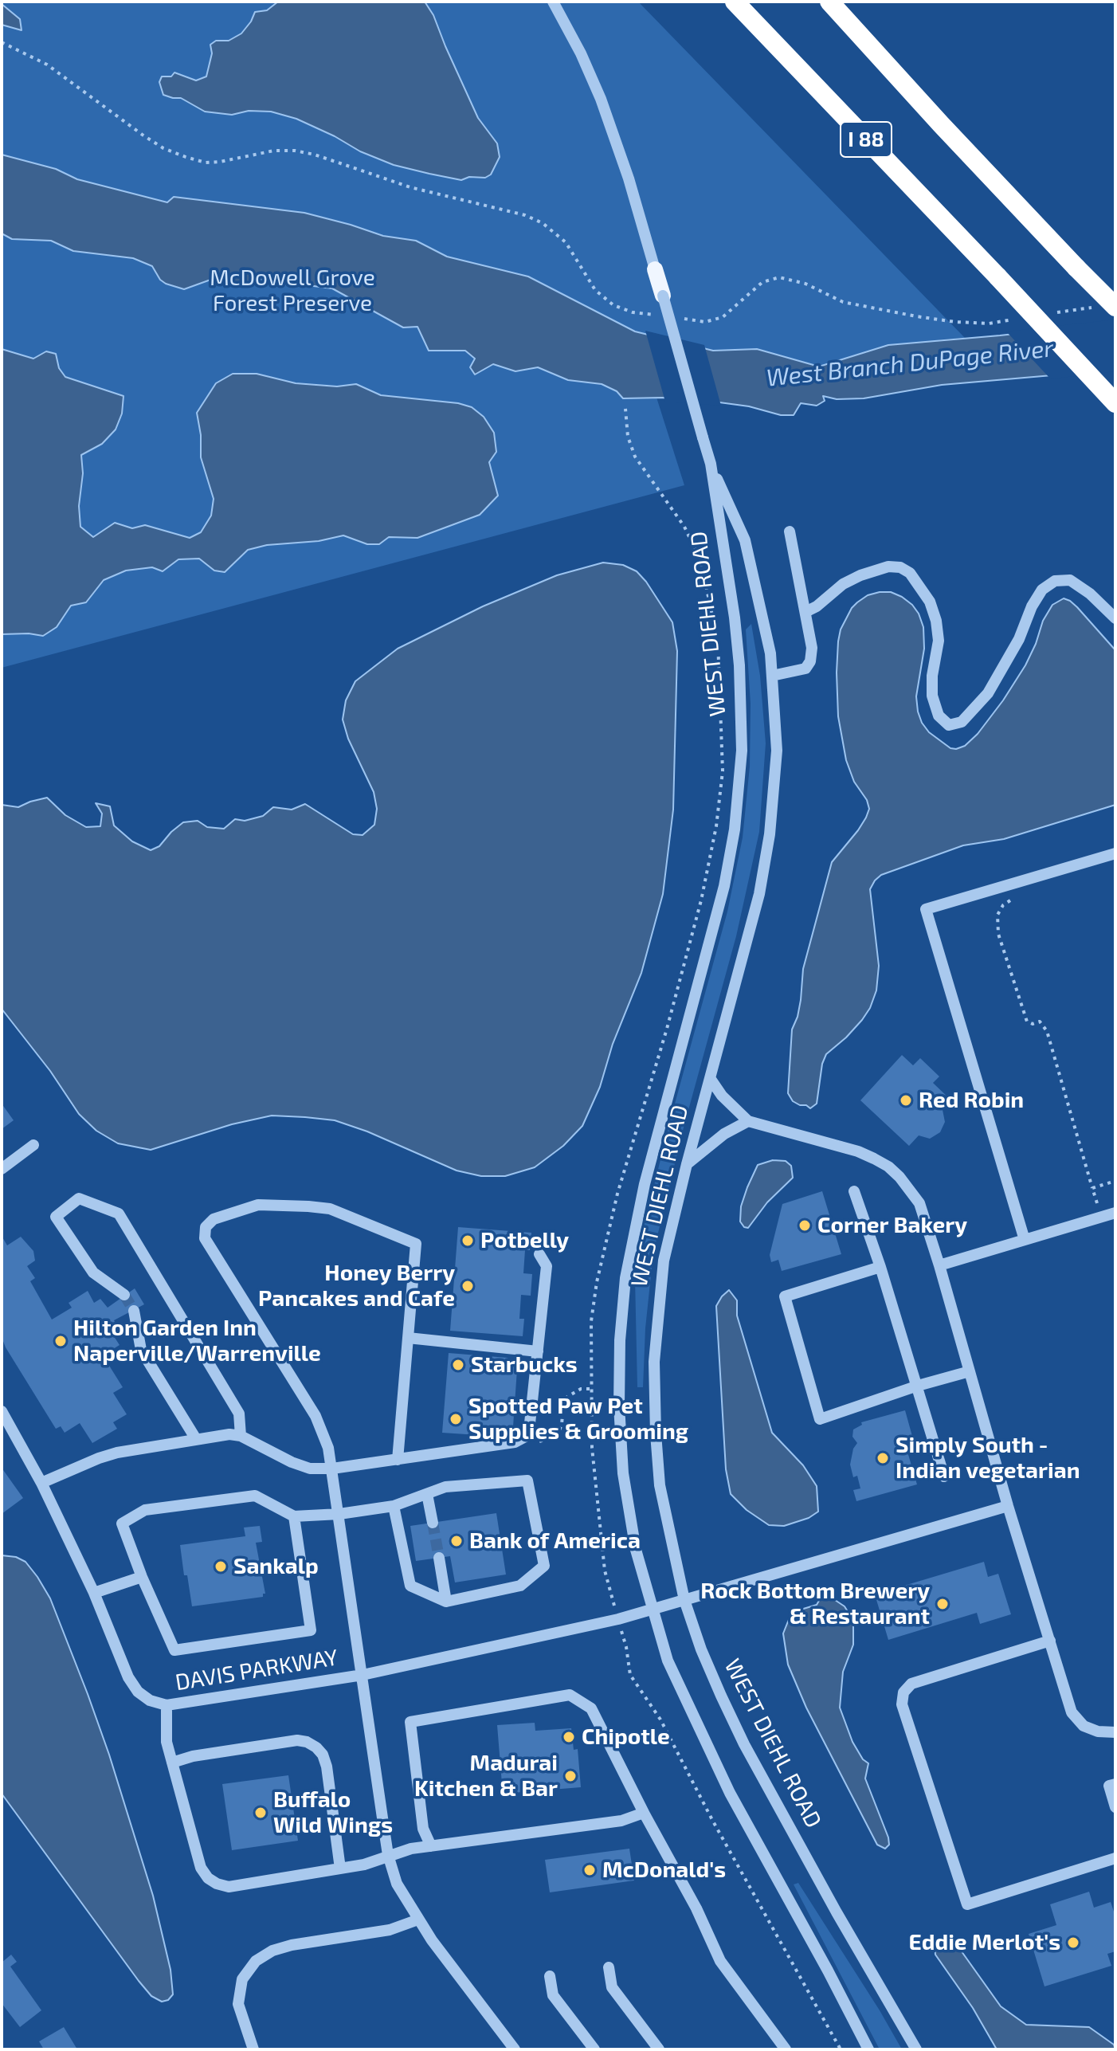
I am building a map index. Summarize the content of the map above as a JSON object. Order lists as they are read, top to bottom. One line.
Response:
{"streets":{"highway":["I 88"],"main road":["WEST DIEHL ROAD"],"street":["DAVIS PARKWAY"]},"crossings":[["WEST DIEHL ROAD","DAVIS PARKWAY"]],"water":["West Branch DuPage River"],"parks":["McDowell Grove Forest Preserve"],"places":["Red Robin","Corner Bakery","Potbelly","Honey Berry Pancakes and Cafe","Hilton Garden Inn Naperville/Warrenville","Starbucks","Spotted Paw Pet Supplies & Grooming","Simply South - Indian vegetarian","Bank of America","Sankalp","Rock Bottom Brewery & Restaurant","Chipotle","Madurai Kitchen & Bar","Buffalo Wild Wings","McDonald's","Eddie Merlot's"]}
